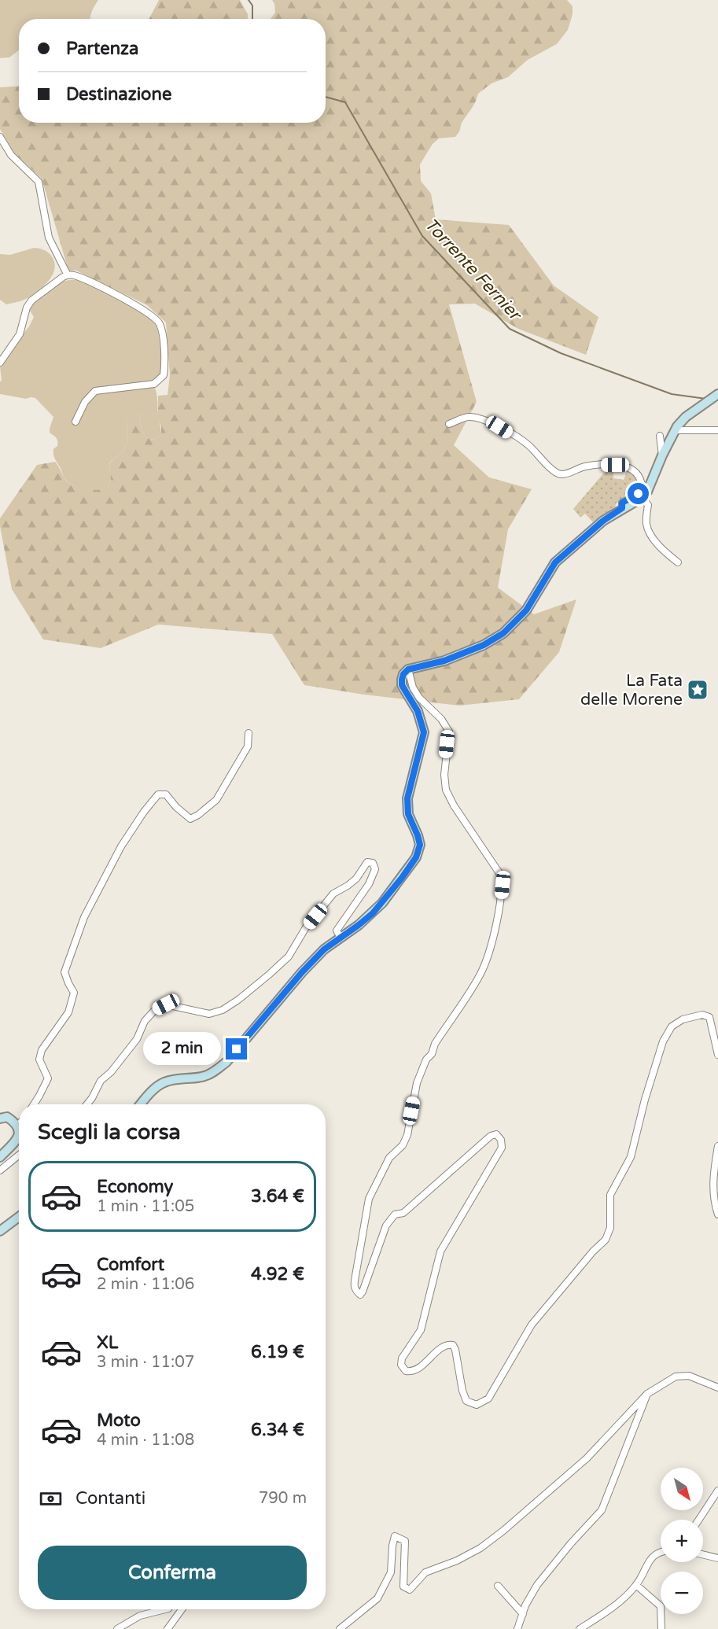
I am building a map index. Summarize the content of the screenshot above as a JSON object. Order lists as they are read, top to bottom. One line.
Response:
{"water":["Torrente Fernier"],"places":{"place":["La Fata delle Morene"]},"north":"bottom right","page":{"banner":["Partenza","Destinazione"],"bubble":"2 min","heading":"Scegli la corsa","list":[{"name":"Economy","note":"1 min · 11:05","value":"3.64 €"},{"name":"Comfort","note":"2 min · 11:06","value":"4.92 €"},{"name":"XL","note":"3 min · 11:07","value":"6.19 €"},{"name":"Moto","note":"4 min · 11:08","value":"6.34 €"}],"map_buttons":["+","−"],"pay":["Contanti","790 m"],"buttons":"Conferma"}}
